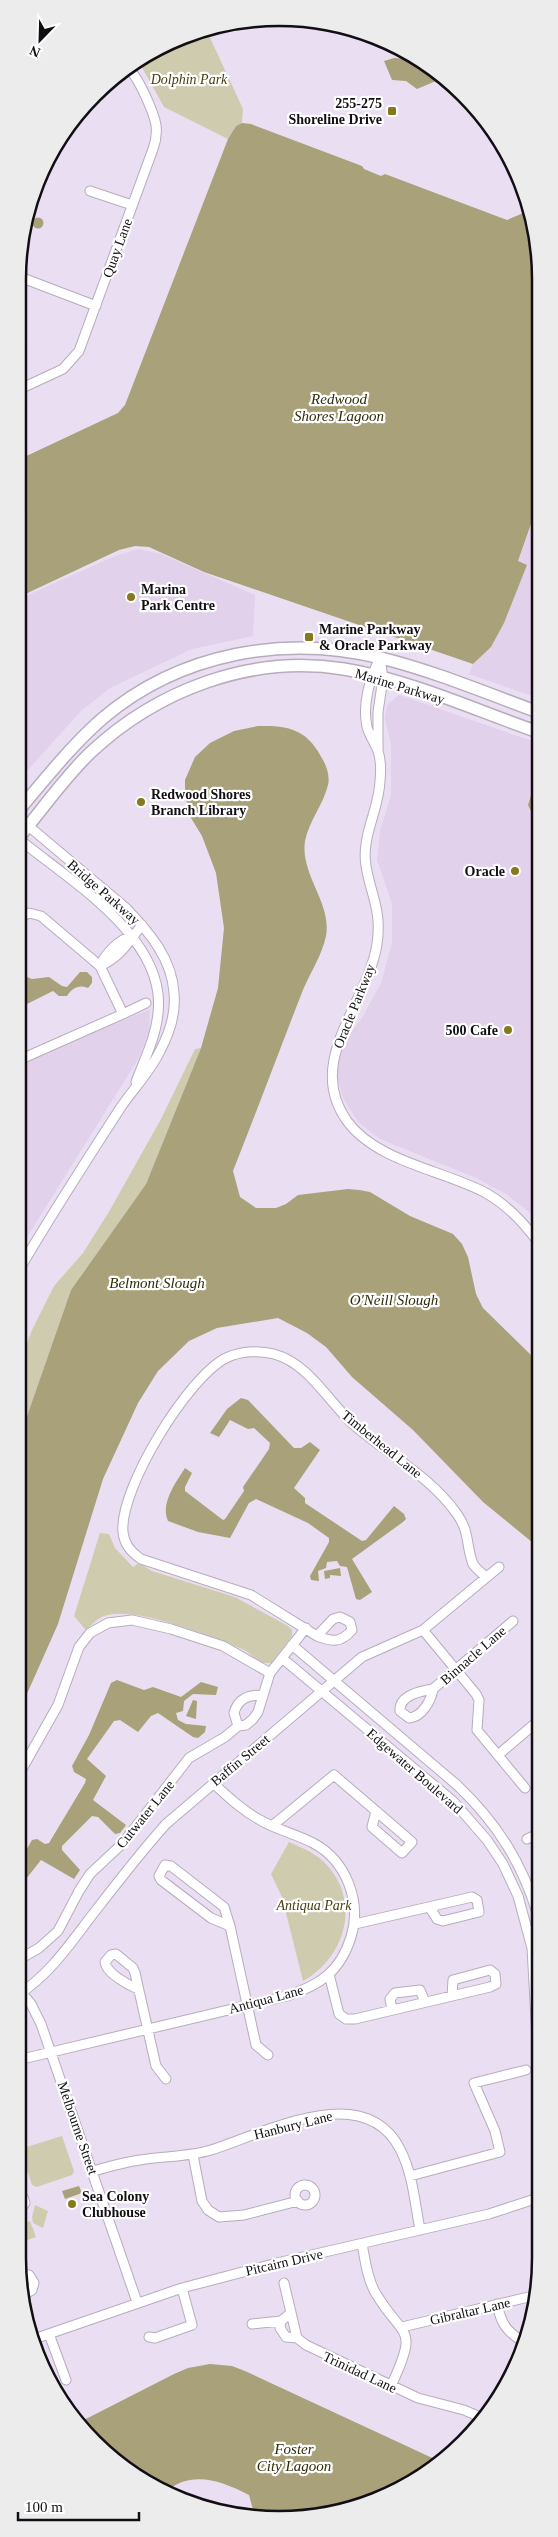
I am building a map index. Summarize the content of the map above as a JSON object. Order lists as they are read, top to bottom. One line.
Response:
{"streets":{"main road":["Marine Parkway"],"street":["Quay Lane","Bridge Parkway","Oracle Parkway","Timberhead Lane","Binnacle Lane","Baffin Street","Edgewater Boulevard","Cutwater Lane","Antiqua Lane","Hanbury Lane","Melbourne Street","Pitcairn Drive","Gibraltar Lane","Trinidad Lane"]},"crossings":[["Marine Parkway","Oracle Parkway"],["Timberhead Lane","Baffin Street"],["Timberhead Lane","Cutwater Lane"],["Baffin Street","Edgewater Boulevard"],["Baffin Street","Antiqua Lane"],["Edgewater Boulevard","Cutwater Lane"],["Antiqua Lane","Melbourne Street"],["Hanbury Lane","Melbourne Street"],["Hanbury Lane","Pitcairn Drive"],["Melbourne Street","Pitcairn Drive"]],"water":["Redwood Shores Lagoon","Belmont Slough","O'Neill Slough","Foster City Lagoon"],"parks":["Dolphin Park","Antiqua Park"],"places":{"transit":["255-275 Shoreline Drive","Marine Parkway & Oracle Parkway"],"other":["Marina Park Centre","Redwood Shores Branch Library","Oracle","500 Cafe","Sea Colony Clubhouse"]},"scale_bar":"100 m","north":"bottom left"}
